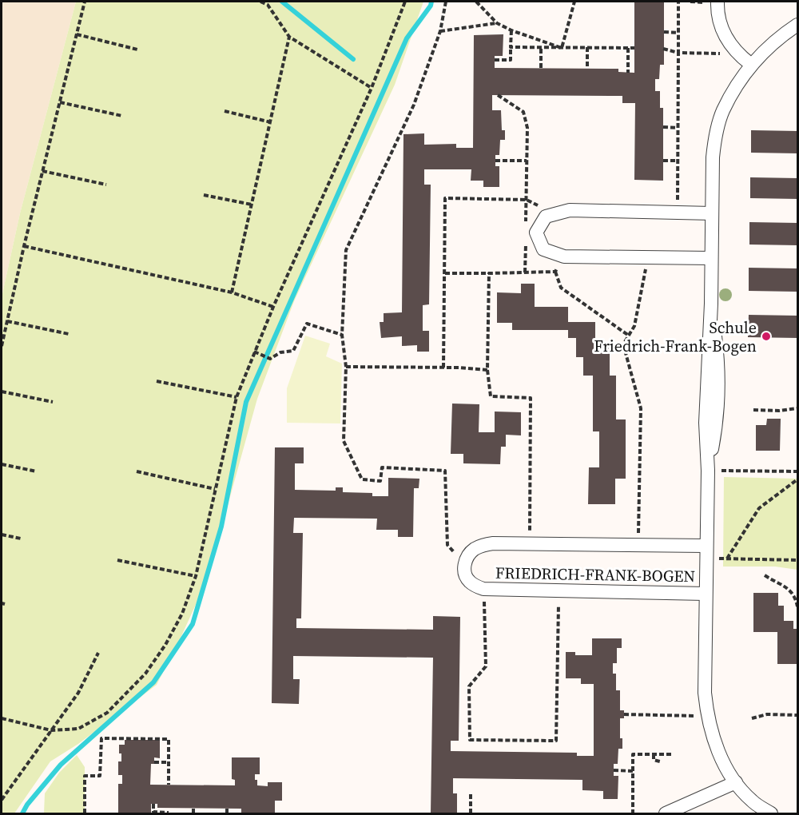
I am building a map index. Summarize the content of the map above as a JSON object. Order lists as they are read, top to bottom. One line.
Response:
{"streets":{"street":["FRIEDRICH-FRANK-BOGEN"]},"places":["Schule Friedrich-Frank-Bogen"]}
